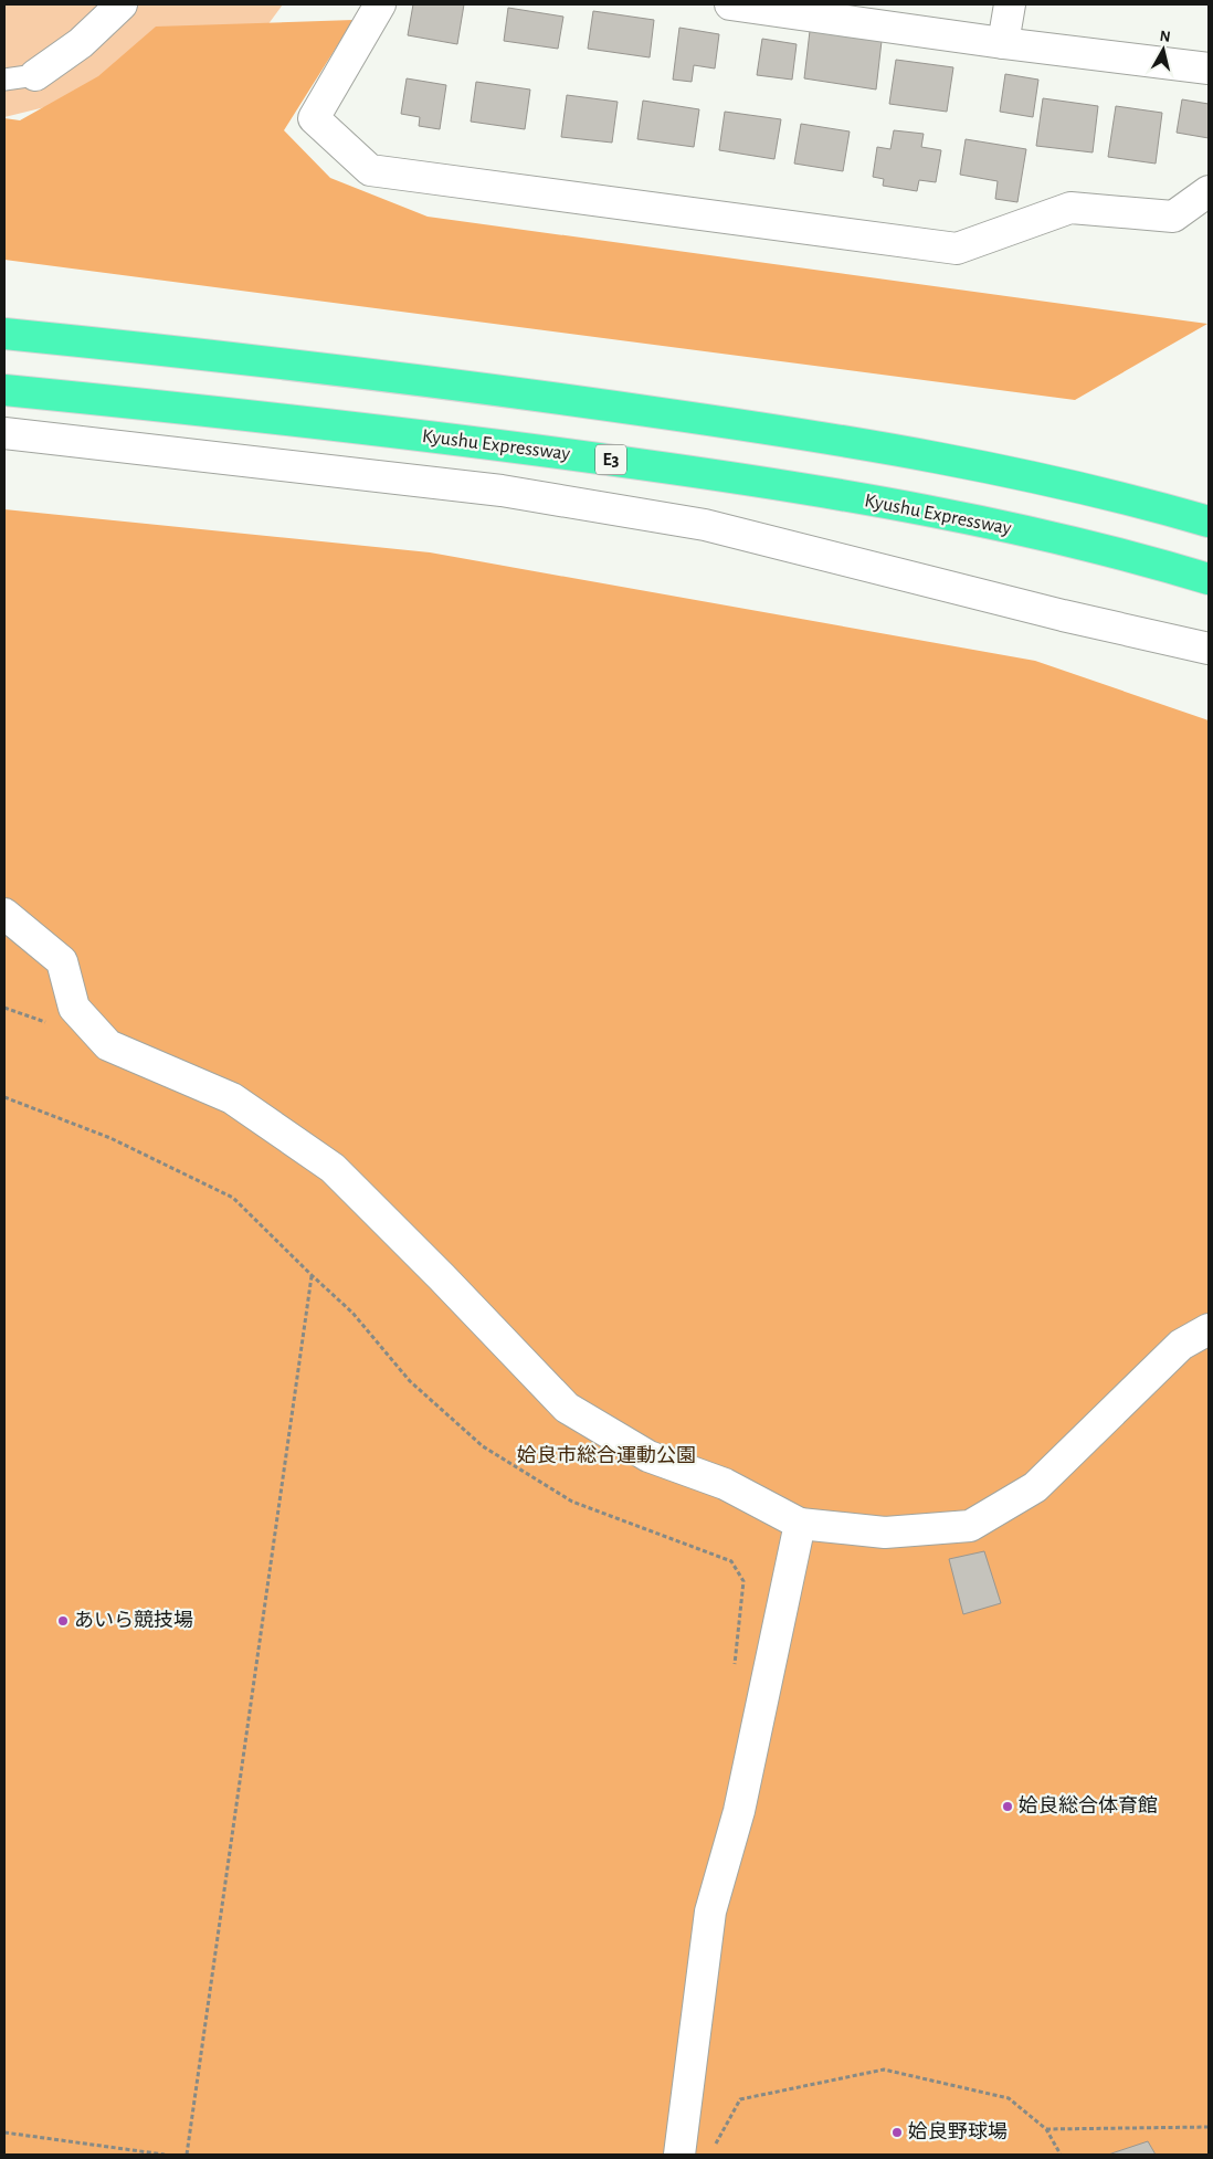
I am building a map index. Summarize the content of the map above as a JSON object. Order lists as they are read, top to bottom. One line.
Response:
{"streets":{"highway":["Kyushu Expressway","E3"]},"parks":["姶良市総合運動公園"],"places":["あいら競技場","姶良総合体育館","姶良野球場"],"north":"top"}
